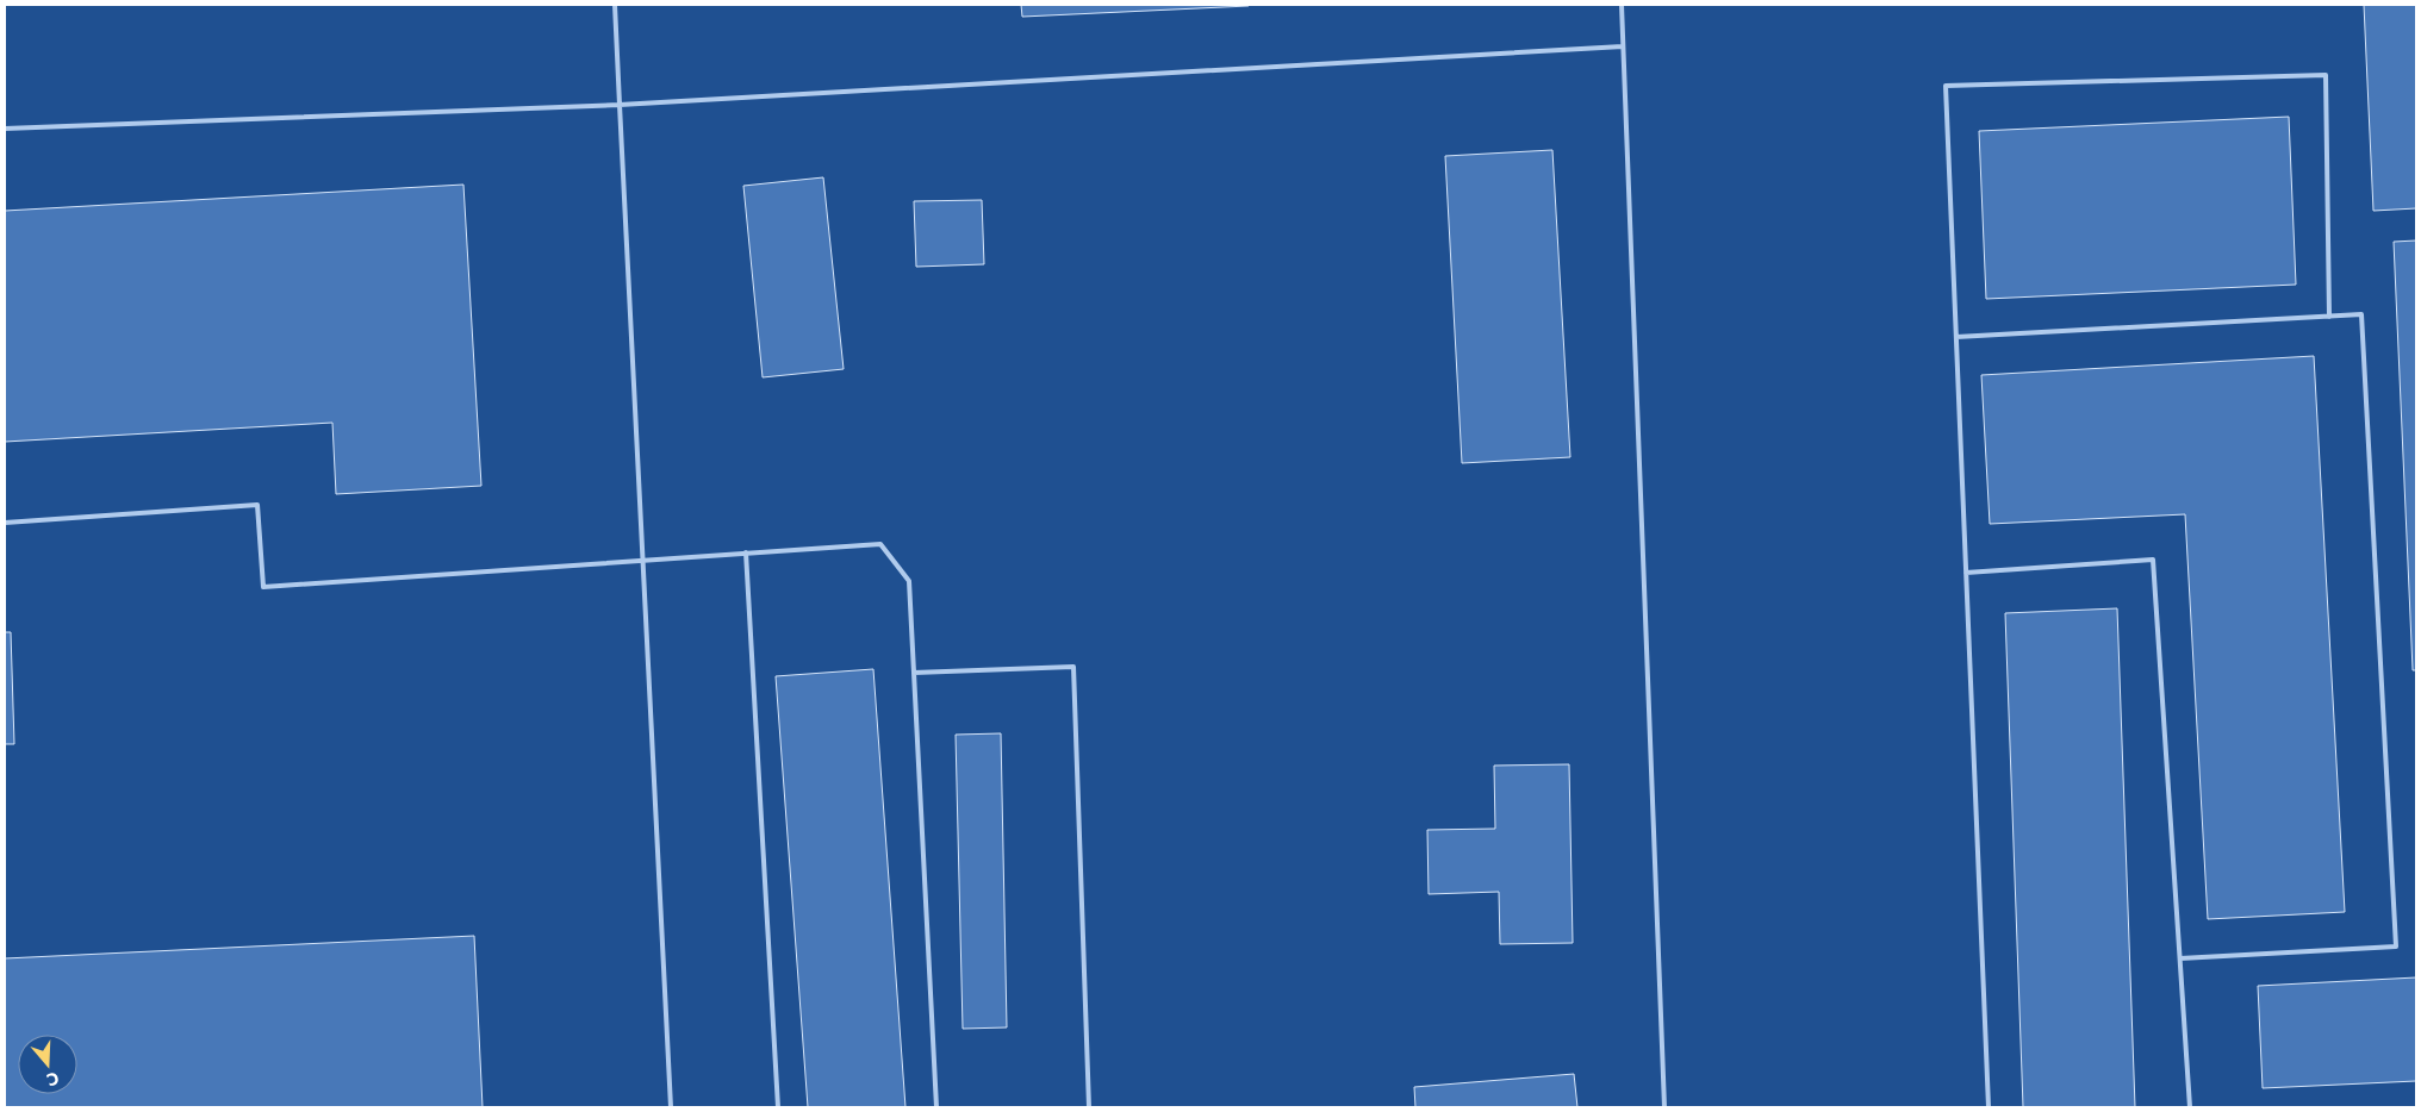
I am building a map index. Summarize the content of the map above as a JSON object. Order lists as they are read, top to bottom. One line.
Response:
{"north":"bottom"}
